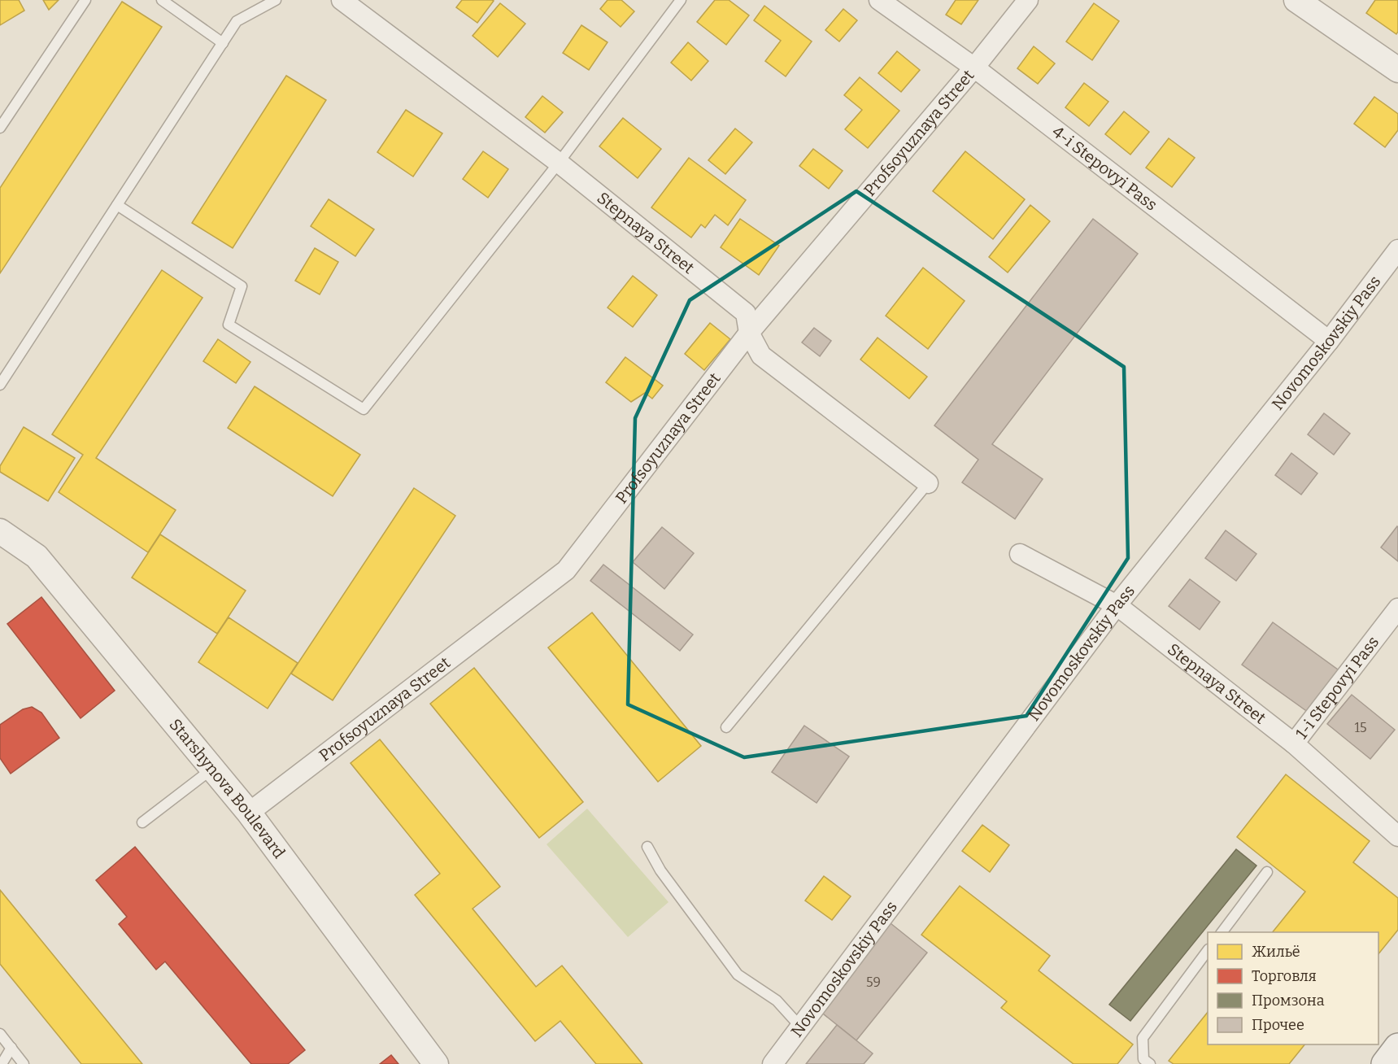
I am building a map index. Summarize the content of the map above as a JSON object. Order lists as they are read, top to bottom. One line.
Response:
{"streets":{"street":["Profsoyuznaya Street","4-i Stepovyi Pass","Stepnaya Street","Novomoskovskiy Pass","1-i Stepovyi Pass","Starshynova Boulevard"]},"crossings":[["Profsoyuznaya Street","4-i Stepovyi Pass"],["Profsoyuznaya Street","Stepnaya Street"],["Profsoyuznaya Street","Starshynova Boulevard"],["4-i Stepovyi Pass","Novomoskovskiy Pass"],["Stepnaya Street","Novomoskovskiy Pass"],["Stepnaya Street","1-i Stepovyi Pass"]],"house_numbers":["15","59"],"legend":["Жильё","Торговля","Промзона","Прочее"]}
